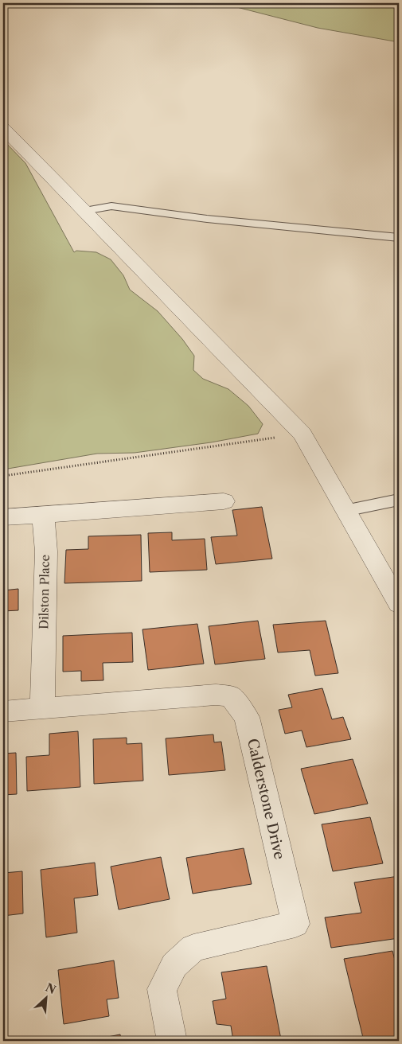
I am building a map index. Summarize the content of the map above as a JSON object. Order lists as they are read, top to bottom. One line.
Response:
{"streets":{"street":["Dilston Place","Calderstone Drive"]},"crossings":[["Dilston Place","Calderstone Drive"]],"north":"top right"}
